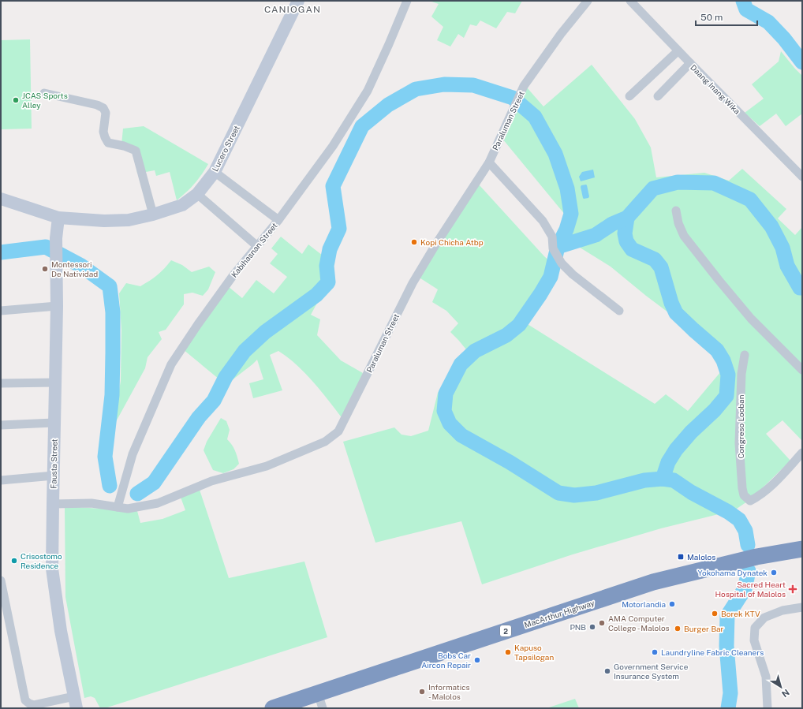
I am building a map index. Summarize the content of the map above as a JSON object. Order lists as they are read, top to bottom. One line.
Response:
{"streets":{"highway":["MacArthur Highway","2"],"street":["Daang Inang Wika","Paraluman Street","Lucero Street","Kabihasnan Street","Congreso Looban","Fausta Street"]},"crossings":[["Paraluman Street","Kabihasnan Street"],["Paraluman Street","Fausta Street"],["Lucero Street","Fausta Street"]],"districts":["CANIOGAN"],"places":{"other":["JCAS Sports Alley","Kopi Chicha Atbp","Montessori De Natividad","Crisostomo Residence","Yokohama Dynatek","Motorlandia","Borek KTV","AMA Computer College - Malolos","PNB","Burger Bar","Kapuso Tapsilogan","Laundryline Fabric Cleaners","Bobs Car Aircon Repair","Government Service Insurance System","Informatics - Malolos"],"transit":["Malolos"],"health":["Sacred Heart Hospital of Malolos"]},"scale_bar":"50 m","north":"bottom right"}
